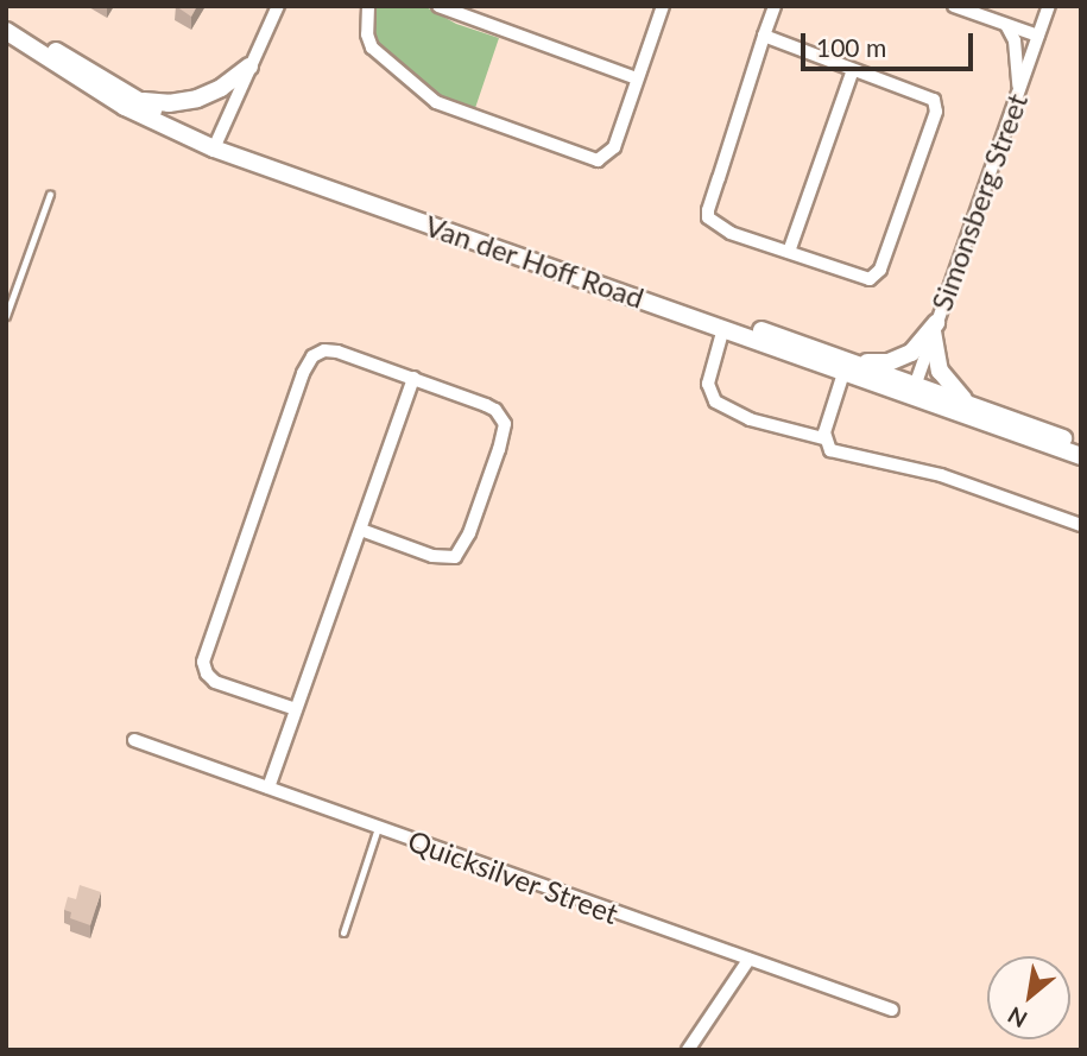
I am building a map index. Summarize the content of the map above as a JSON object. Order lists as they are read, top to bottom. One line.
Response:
{"streets":{"main road":["Van der Hoff Road"],"street":["Simonsberg Street","Quicksilver Street"]},"crossings":[["Simonsberg Street","Van der Hoff Road"]],"scale_bar":"100 m","north":"bottom left"}
